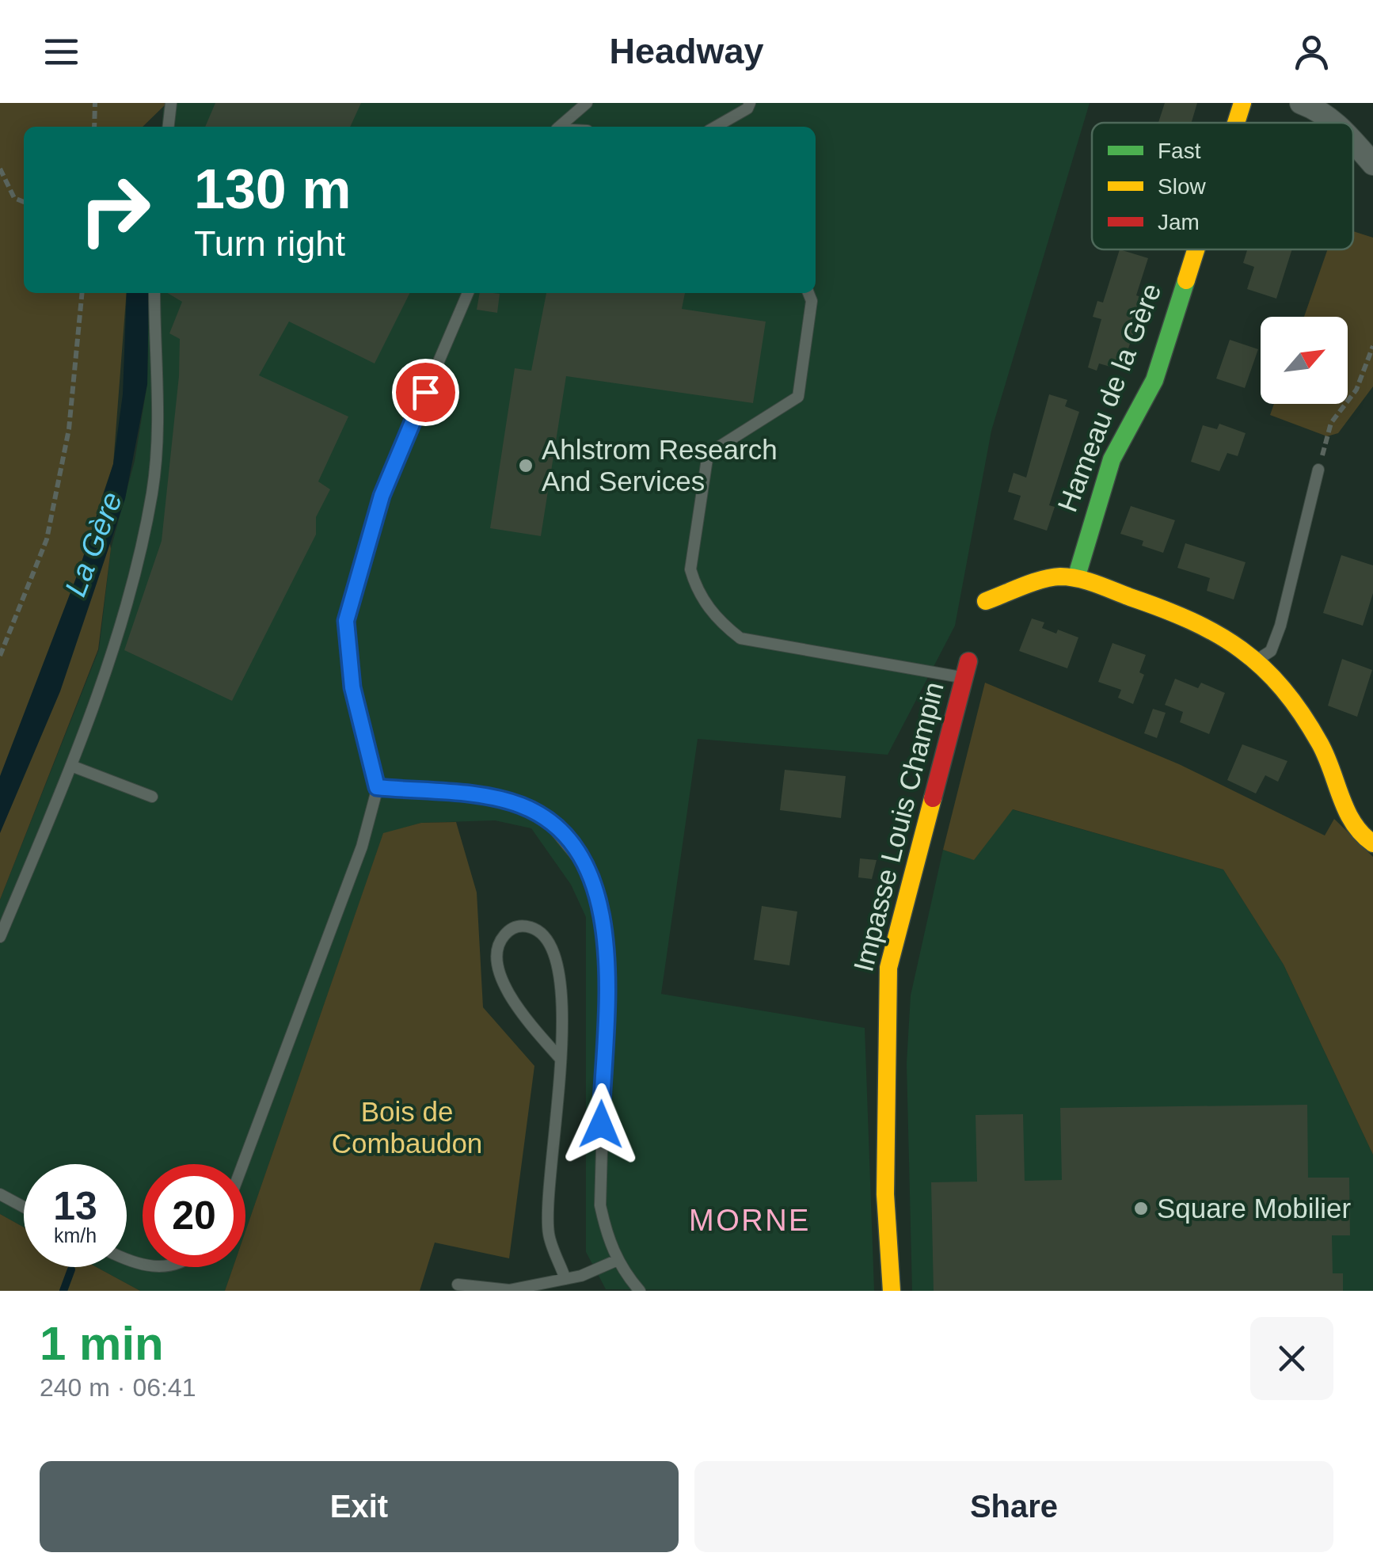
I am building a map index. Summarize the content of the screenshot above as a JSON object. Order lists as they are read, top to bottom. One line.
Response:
{"streets":{"street":["Hameau de la Gère","Impasse Louis Champin"]},"districts":["MORNE"],"water":["La Gère"],"parks":["Bois de Combaudon"],"places":["Ahlstrom Research And Services","Square Mobilier"],"legend":["Fast","Slow","Jam"],"north":"top right","page":{"header":"Headway","turn":["130 m","Turn right"],"speed":"13 km/h","limit":"20","heading":["1 min","240 m · 06:41"],"buttons":["Exit","Share"]}}
